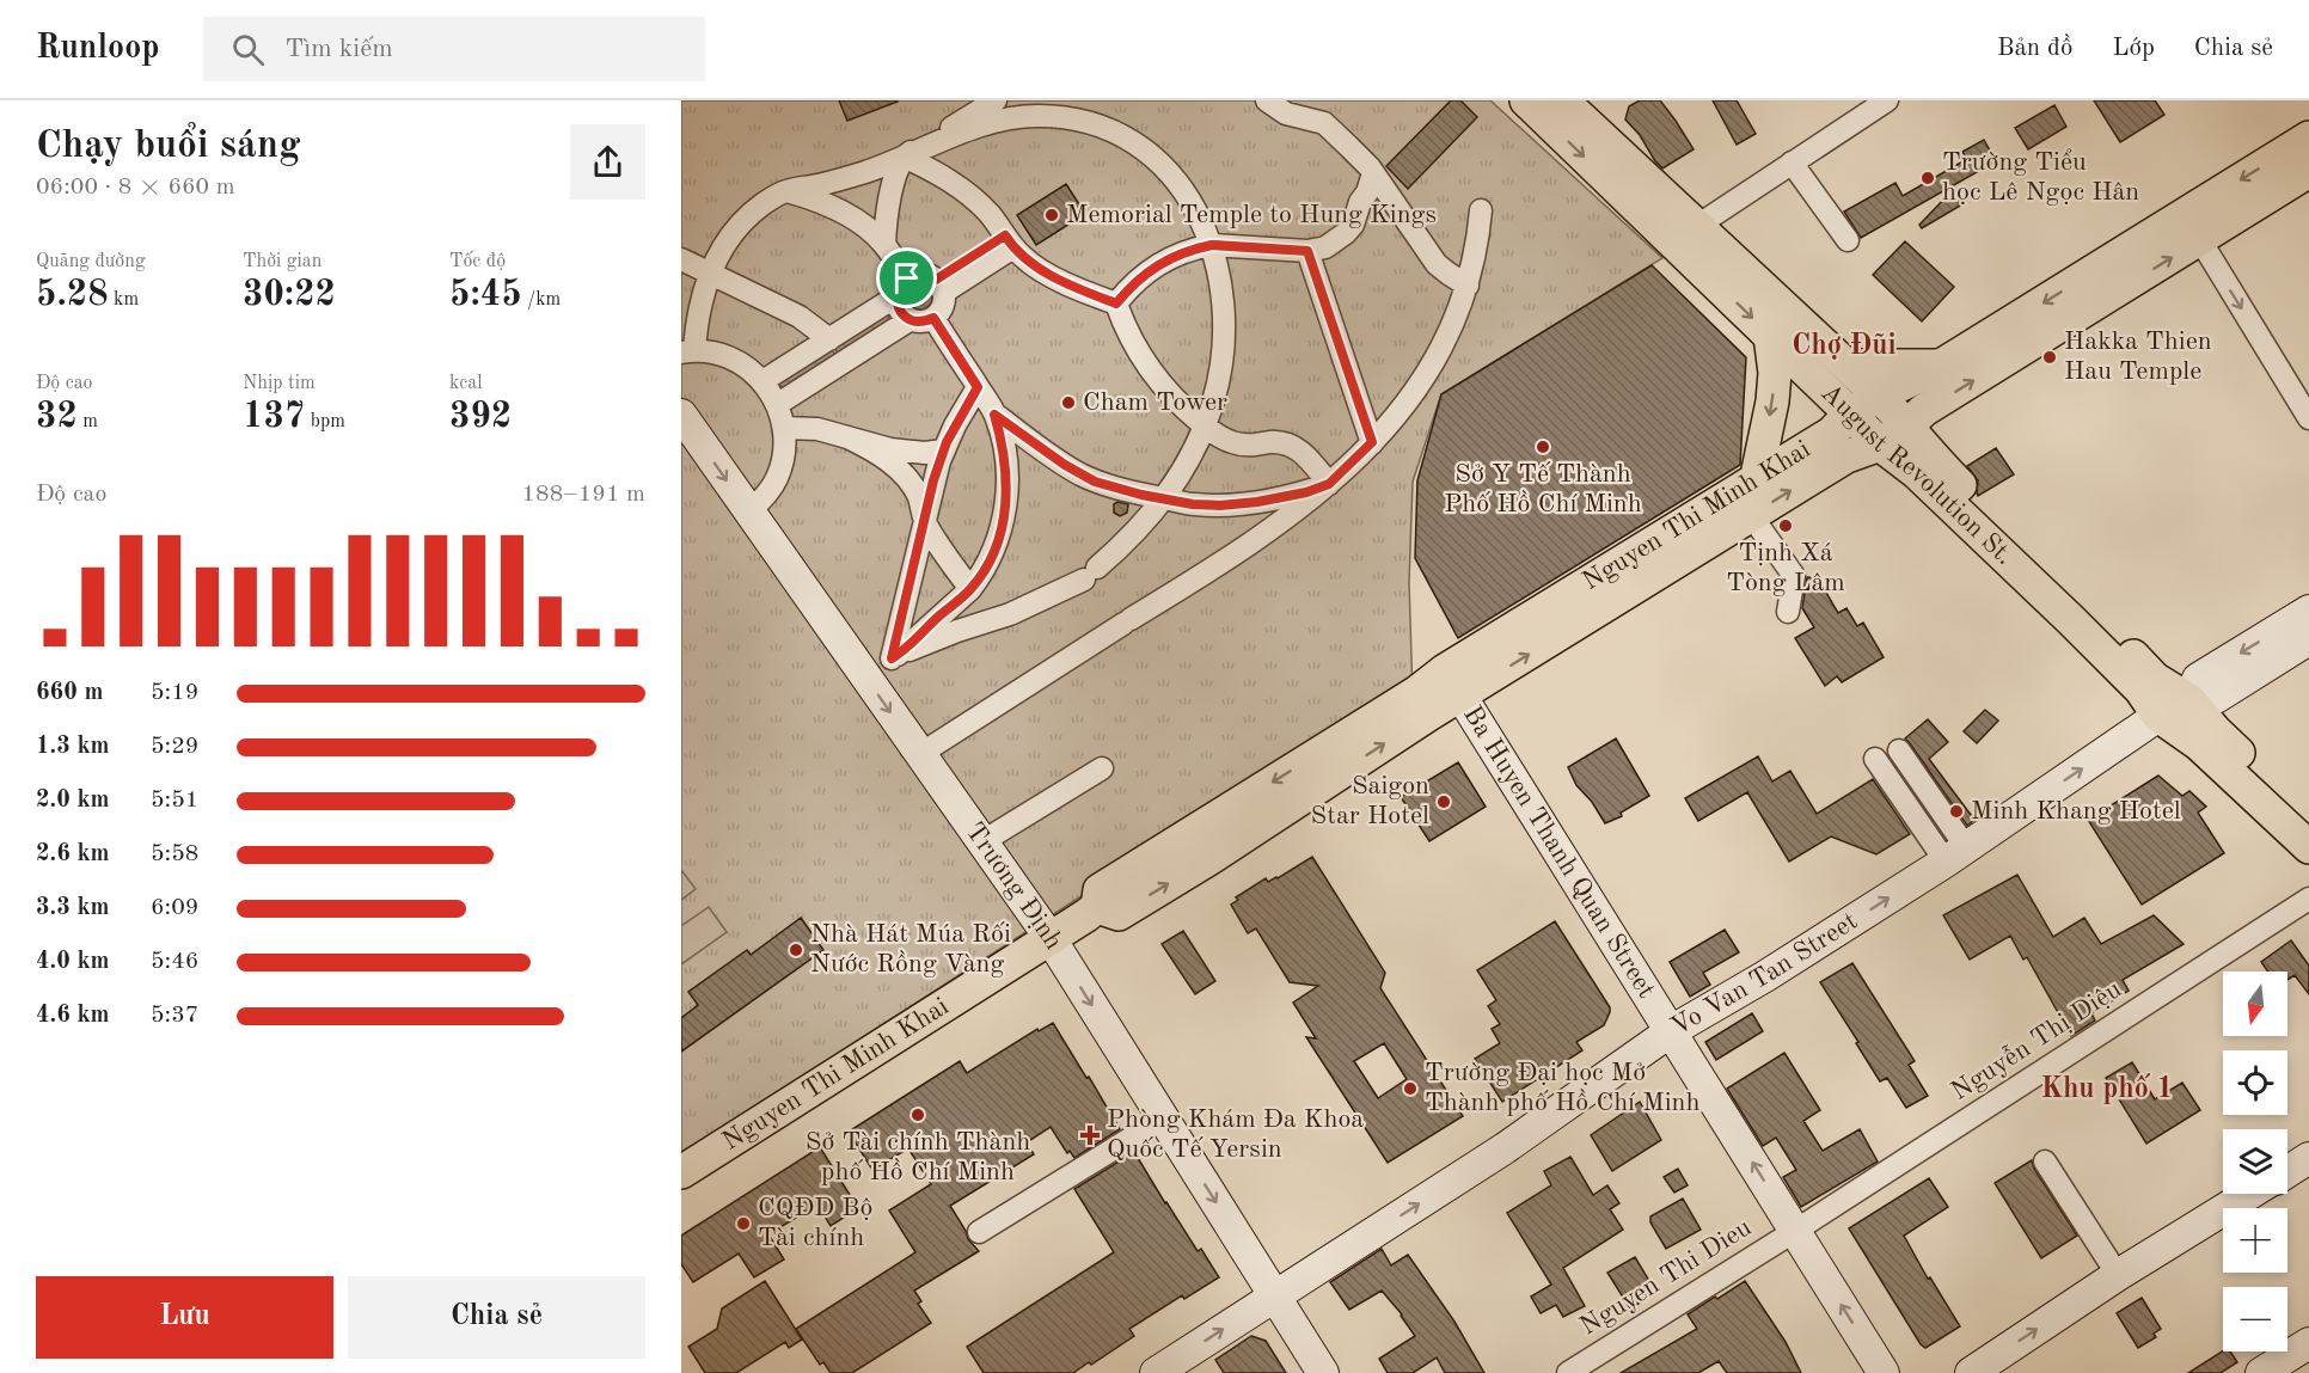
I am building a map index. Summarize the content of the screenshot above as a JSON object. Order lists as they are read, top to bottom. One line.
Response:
{"streets":{"main road":["August Revolution St.","Nguyen Thi Minh Khai","Ba Huyen Thanh Quan Street","Trương Định","Vo Van Tan Street"],"street":["Nguyễn Thị Diệu","Nguyen Thi Dieu"]},"crossings":[["August Revolution St.","Nguyen Thi Minh Khai"],["August Revolution St.","Vo Van Tan Street"],["Nguyen Thi Minh Khai","Ba Huyen Thanh Quan Street"],["Nguyen Thi Minh Khai","Trương Định"],["Ba Huyen Thanh Quan Street","Vo Van Tan Street"],["Ba Huyen Thanh Quan Street","Nguyễn Thị Diệu"],["Ba Huyen Thanh Quan Street","Nguyen Thi Dieu"],["Trương Định","Vo Van Tan Street"],["Nguyễn Thị Diệu","Nguyen Thi Dieu"]],"one_way":["Ba Huyen Thanh Quan Street","Trương Định","Vo Van Tan Street"],"districts":["Chợ Đũi","Khu phố 1"],"places":{"other":["Trường Tiểu học Lê Ngọc Hân","Memorial Temple to Hung Kings","Hakka Thien Hau Temple","Cham Tower","Sở Y Tế Thành Phố Hồ Chí Minh","Tịnh Xá Tòng Lâm","Saigon Star Hotel","Minh Khang Hotel","Nhà Hát Múa Rối Nước Rồng Vàng","Trường Đại học Mở Thành phố Hồ Chí Minh","Sở Tài chính Thành phố Hồ Chí Minh","CQĐD Bộ Tài chính"],"health":["Phòng Khám Đa Khoa Quốc Tế Yersin"]},"north":"bottom","page":{"header":"Runloop","search":"Tìm kiếm","nav":["Bản đồ","Lớp","Chia sẻ"],"heading":["Chạy buổi sáng","06:00 · 8 × 660 m"],"stats":[["Quãng đường","5.28 km"],["Thời gian","30:22"],["Tốc độ","5:45 /km"],["Độ cao","32 m"],["Nhịp tim","137 bpm"],["kcal","392"]],"chart":["Độ cao","188–191 m"],"list":[{"name":"660 m","note":"5:19"},{"name":"1.3 km","note":"5:29"},{"name":"2.0 km","note":"5:51"},{"name":"2.6 km","note":"5:58"},{"name":"3.3 km","note":"6:09"},{"name":"4.0 km","note":"5:46"},{"name":"4.6 km","note":"5:37"}],"map_buttons":["+","−"],"buttons":["Lưu","Chia sẻ"]}}
